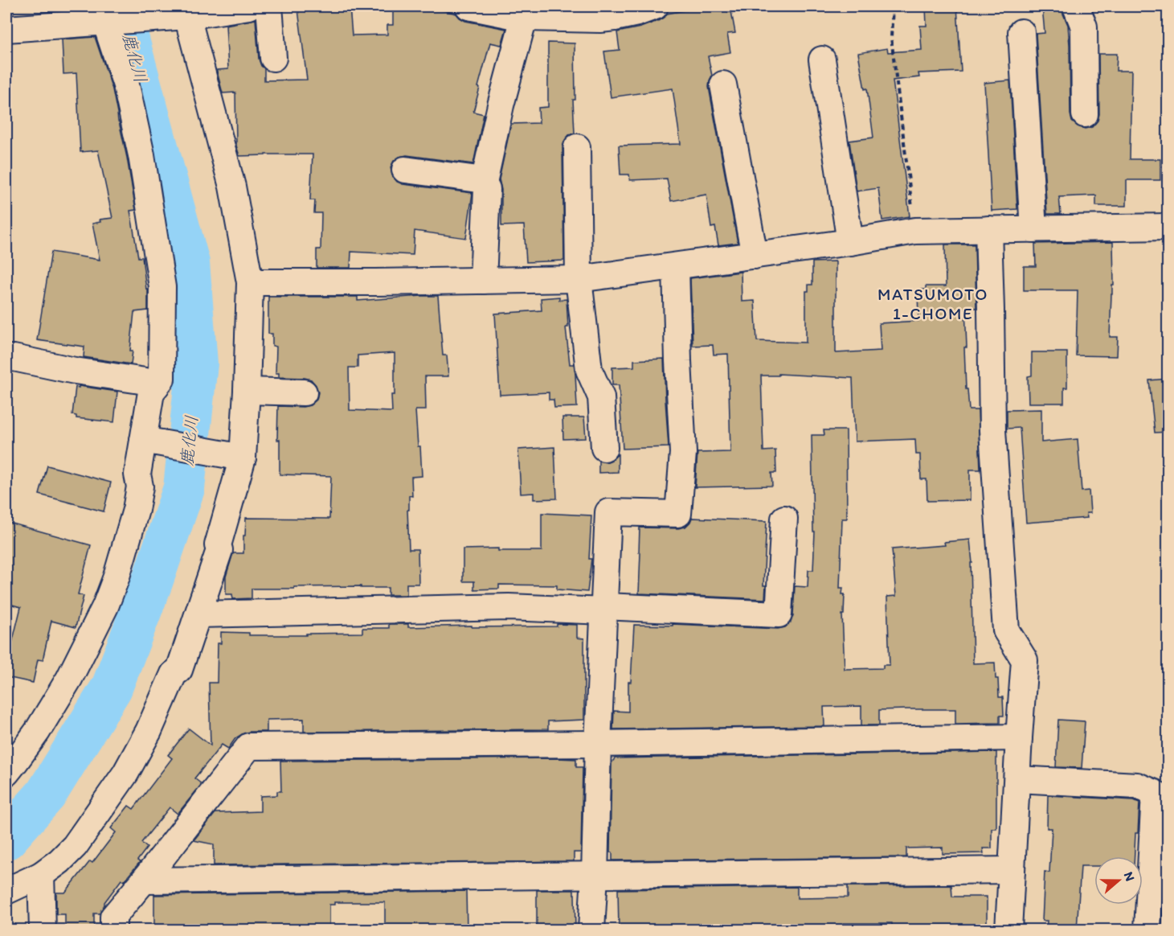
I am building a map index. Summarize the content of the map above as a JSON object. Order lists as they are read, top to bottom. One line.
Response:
{"districts":["MATSUMOTO 1-CHOME"],"water":["鹿化川"],"north":"right"}
